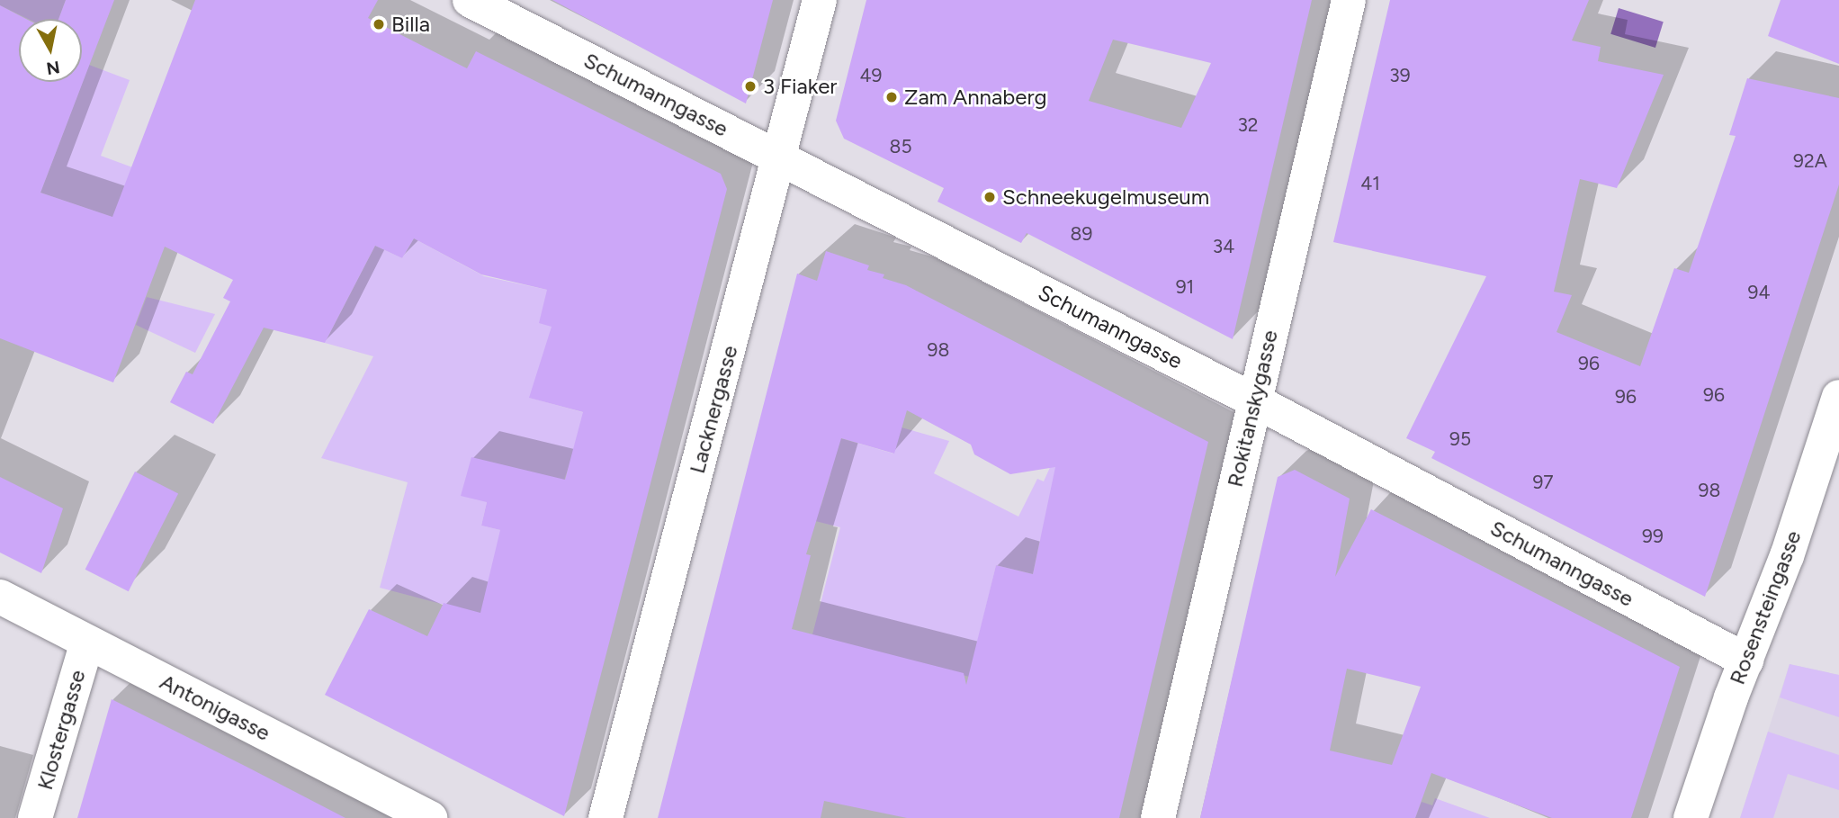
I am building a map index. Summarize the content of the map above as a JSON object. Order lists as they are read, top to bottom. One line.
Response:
{"streets":{"street":["Schumanngasse","Rokitanskygasse","Lacknergasse","Rosensteingasse","Antonigasse","Klostergasse"]},"crossings":[["Schumanngasse","Rokitanskygasse"],["Schumanngasse","Lacknergasse"],["Schumanngasse","Rosensteingasse"],["Antonigasse","Klostergasse"]],"places":["Billa","3 Fiaker","Zam Annaberg","Schneekugelmuseum"],"house_numbers":["49","39","32","85","92A","41","89","34","91","94","98","96","96","96","95","97","98","99"],"north":"bottom"}
